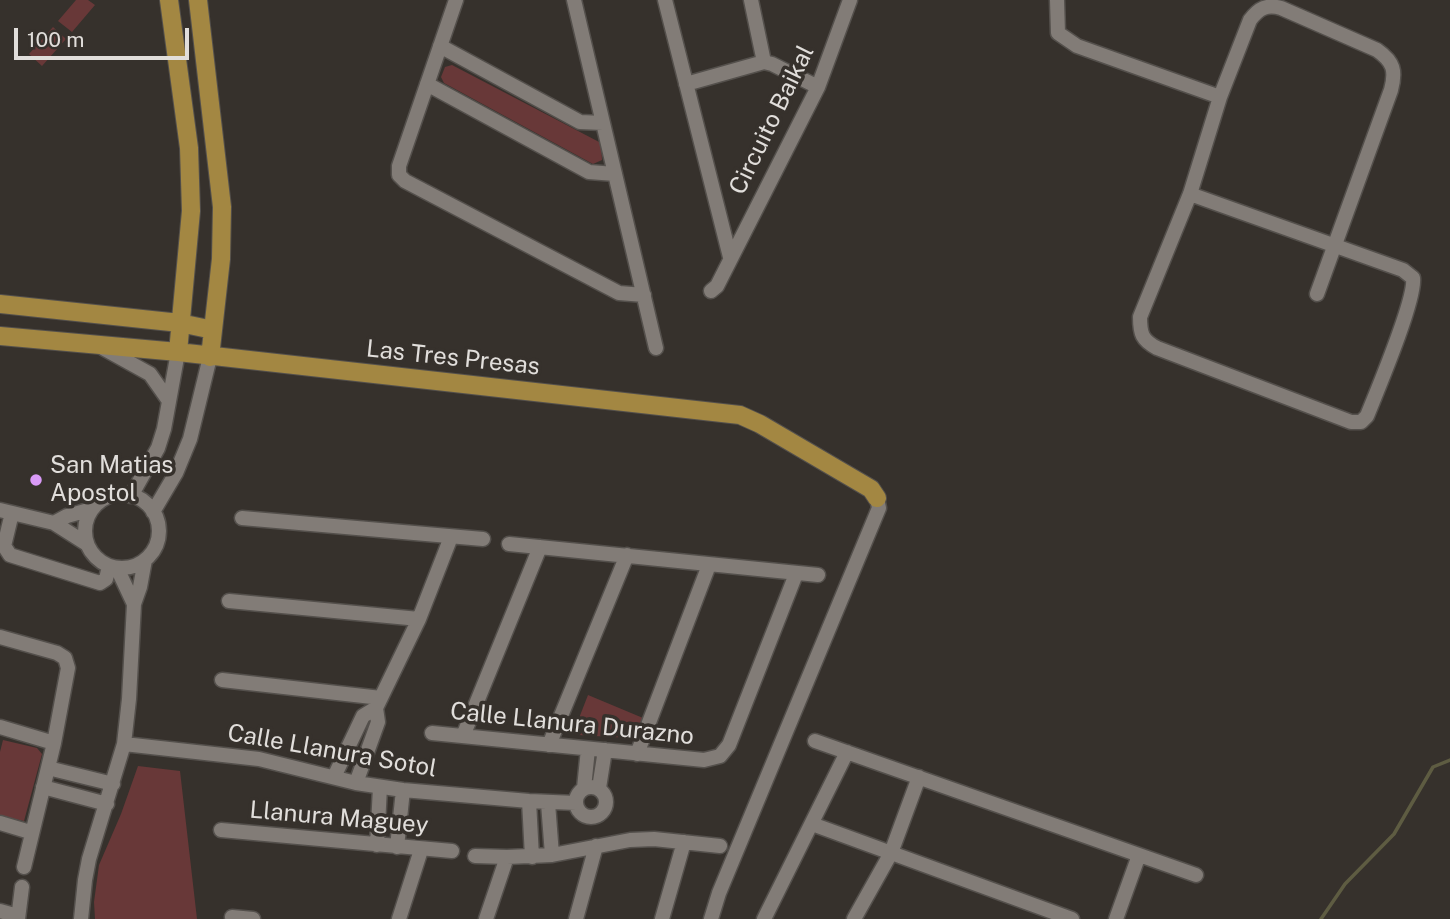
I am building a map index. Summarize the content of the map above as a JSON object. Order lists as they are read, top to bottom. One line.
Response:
{"streets":{"main road":["Las Tres Presas"],"street":["Circuito Baikal","Calle Llanura Durazno","Calle Llanura Sotol","Llanura Maguey"]},"places":["San Matias Apostol"],"scale_bar":"100 m"}
